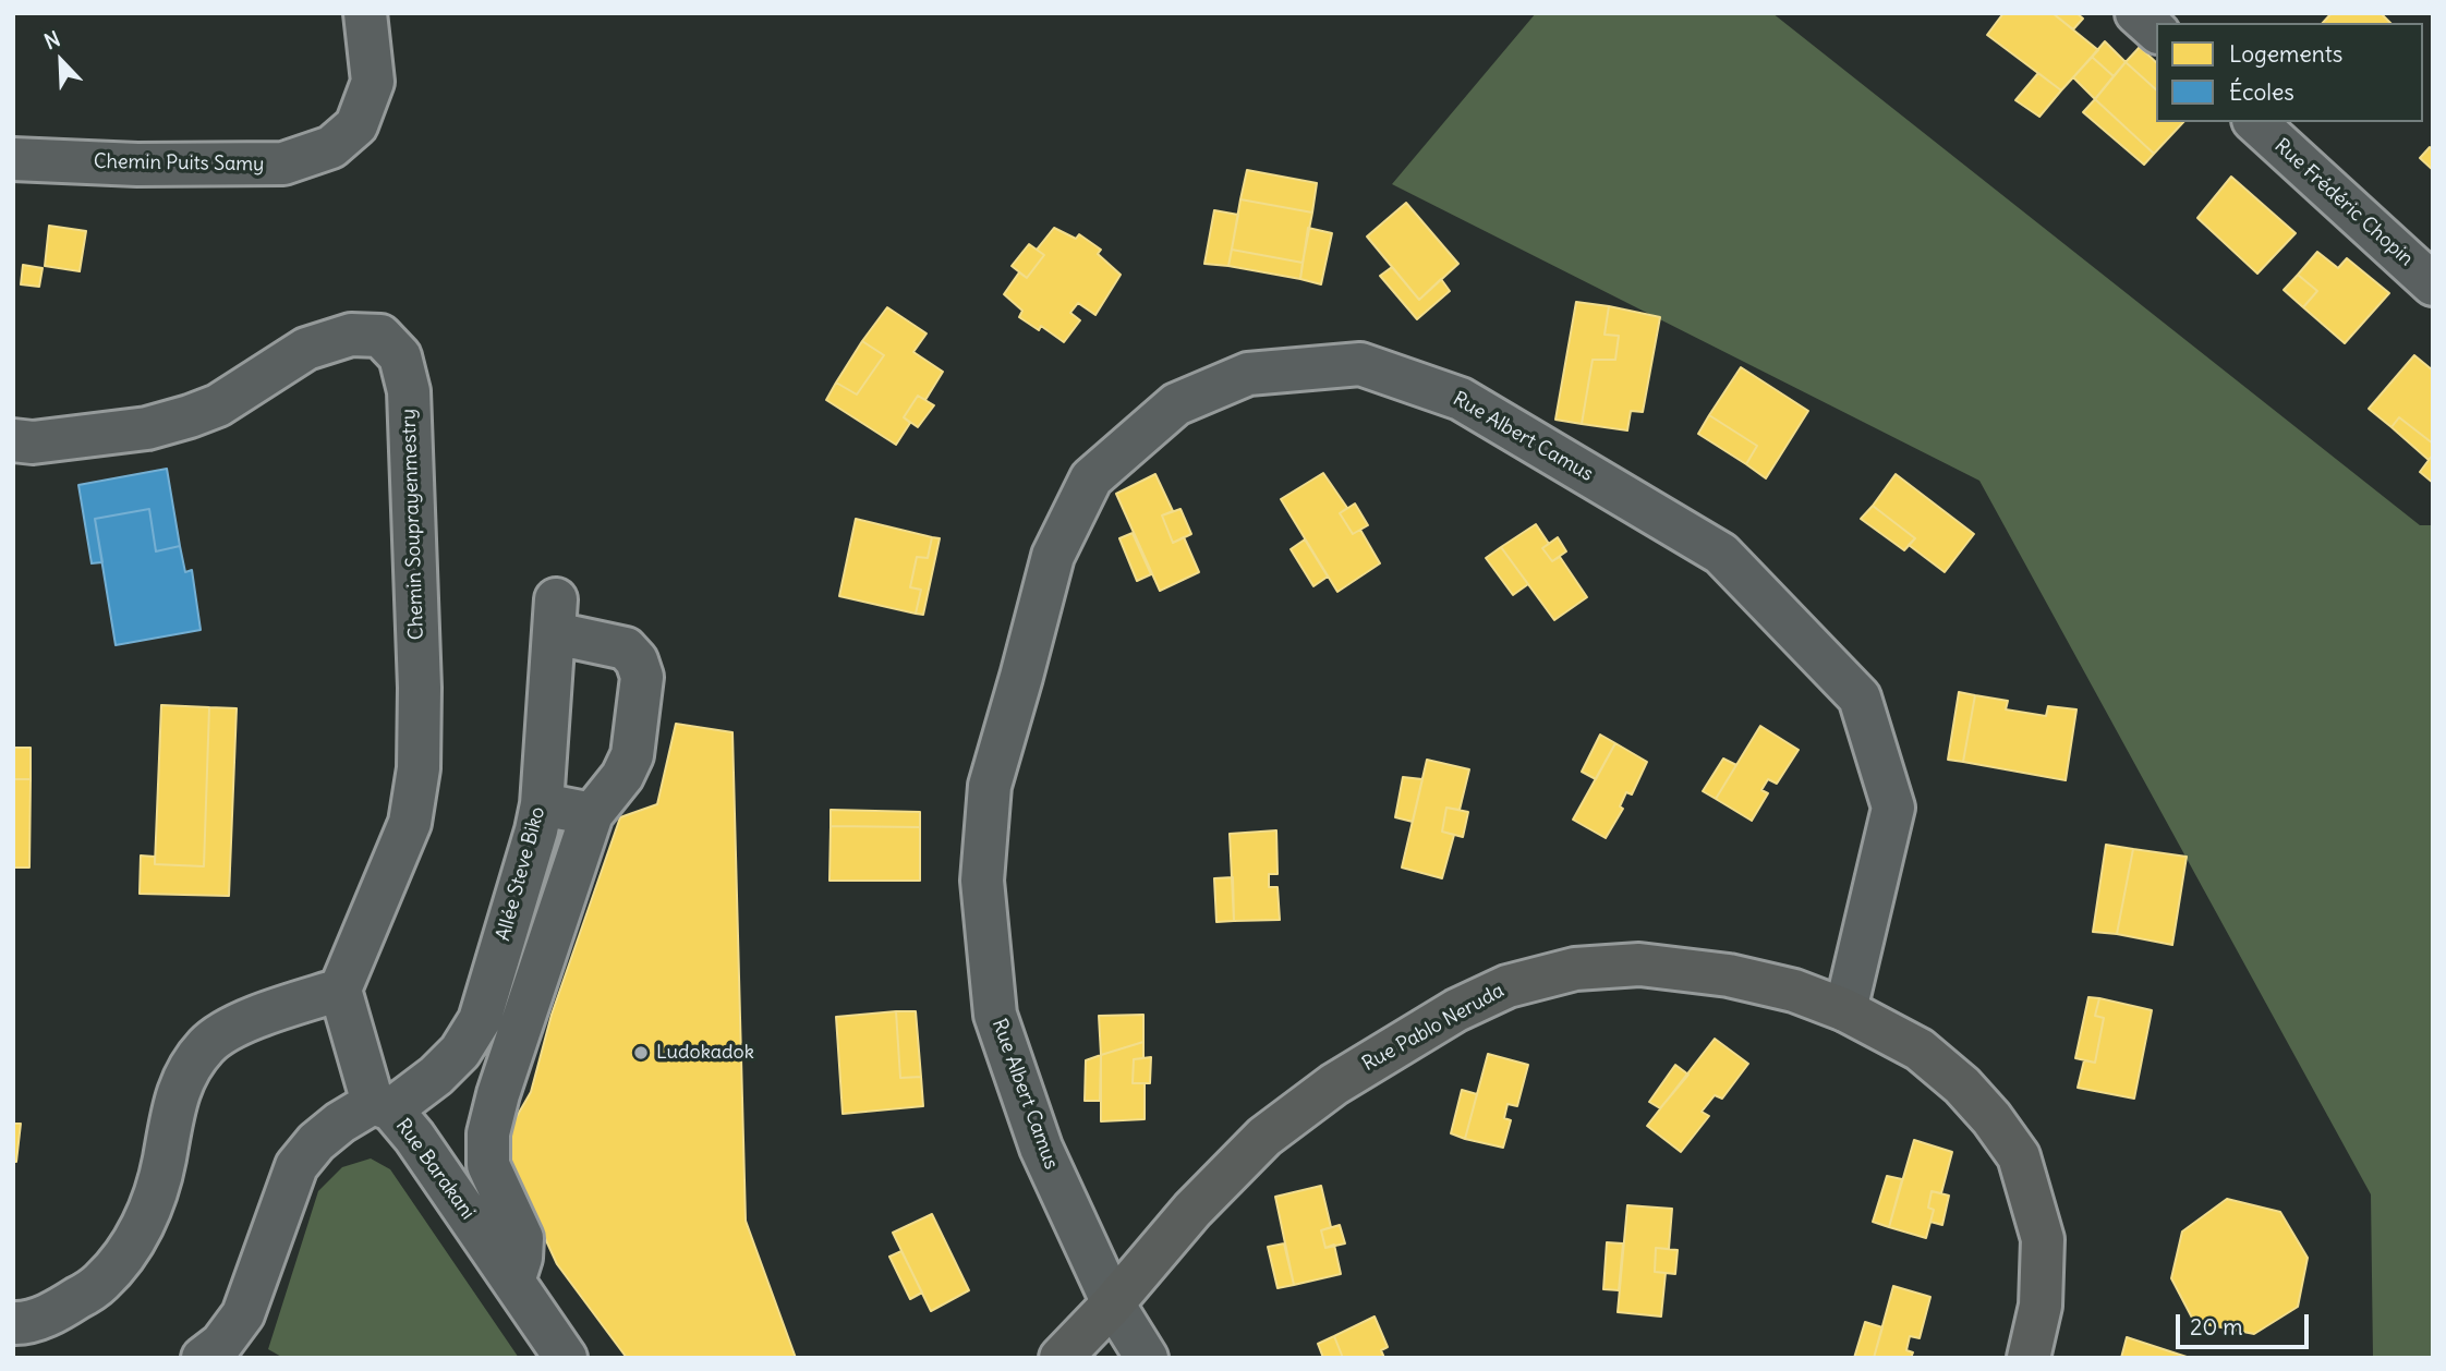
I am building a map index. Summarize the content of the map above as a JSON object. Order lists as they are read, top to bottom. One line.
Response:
{"streets":{"main road":["Rue Pablo Neruda"],"street":["Chemin Puits Samy","Rue Frédéric Chopin","Rue Albert Camus","Chemin Souprayenmestry","Allée Steve Biko","Rue Barakani"]},"crossings":[["Rue Albert Camus","Rue Pablo Neruda"],["Allée Steve Biko","Rue Barakani"]],"places":["Ludokadok"],"legend":["Logements","Écoles"],"scale_bar":"20 m","north":"top left"}
